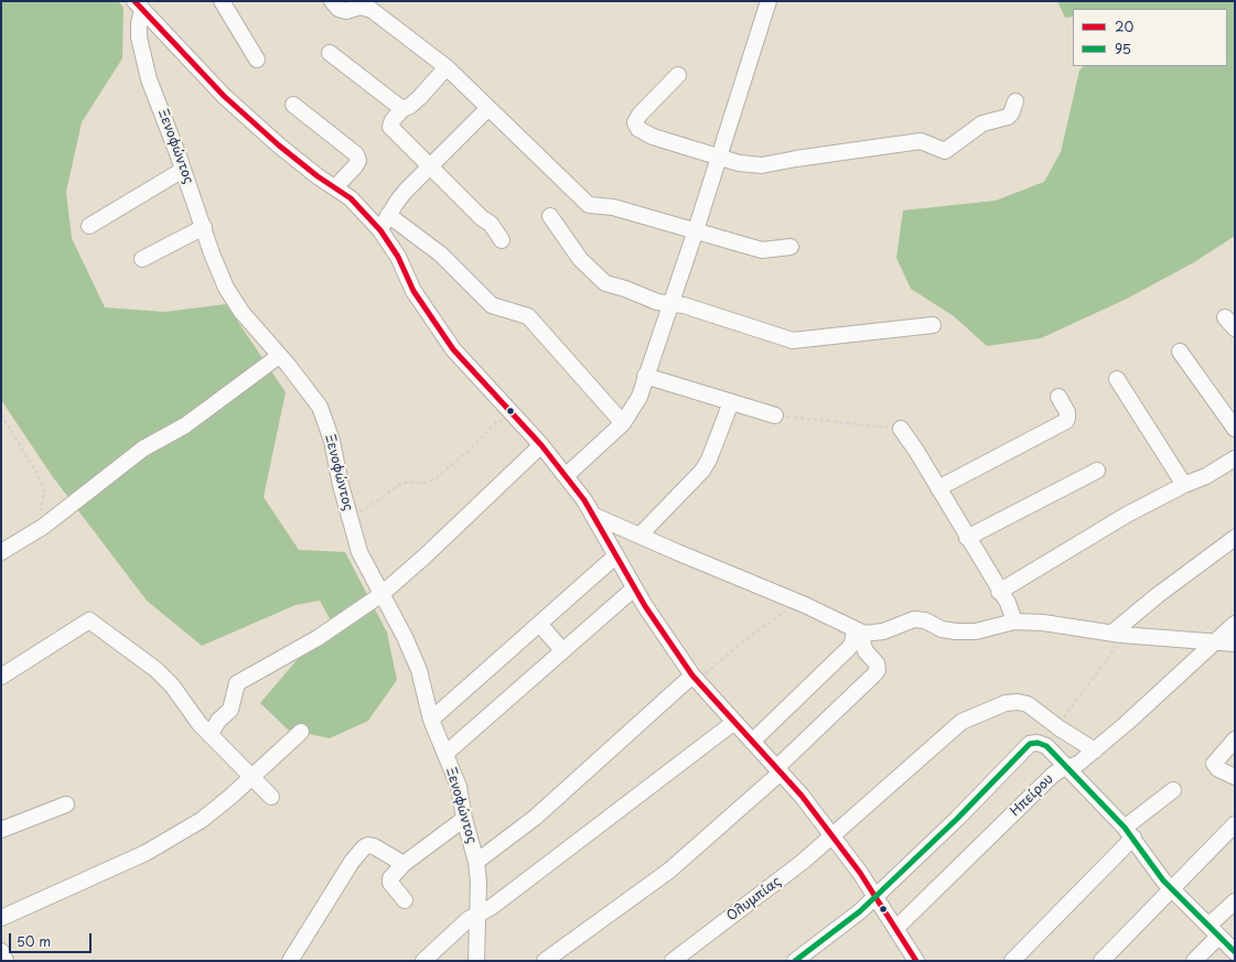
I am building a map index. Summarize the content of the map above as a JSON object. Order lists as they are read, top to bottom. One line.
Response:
{"streets":{"street":["Ξενοφώντος","Ηπείρου","Ολυμπίας"]},"crossings":[["Ηπείρου","Ολυμπίας"]],"lines":["transit line 20","transit line 95"],"legend":["20","95"],"scale_bar":"50 m"}
